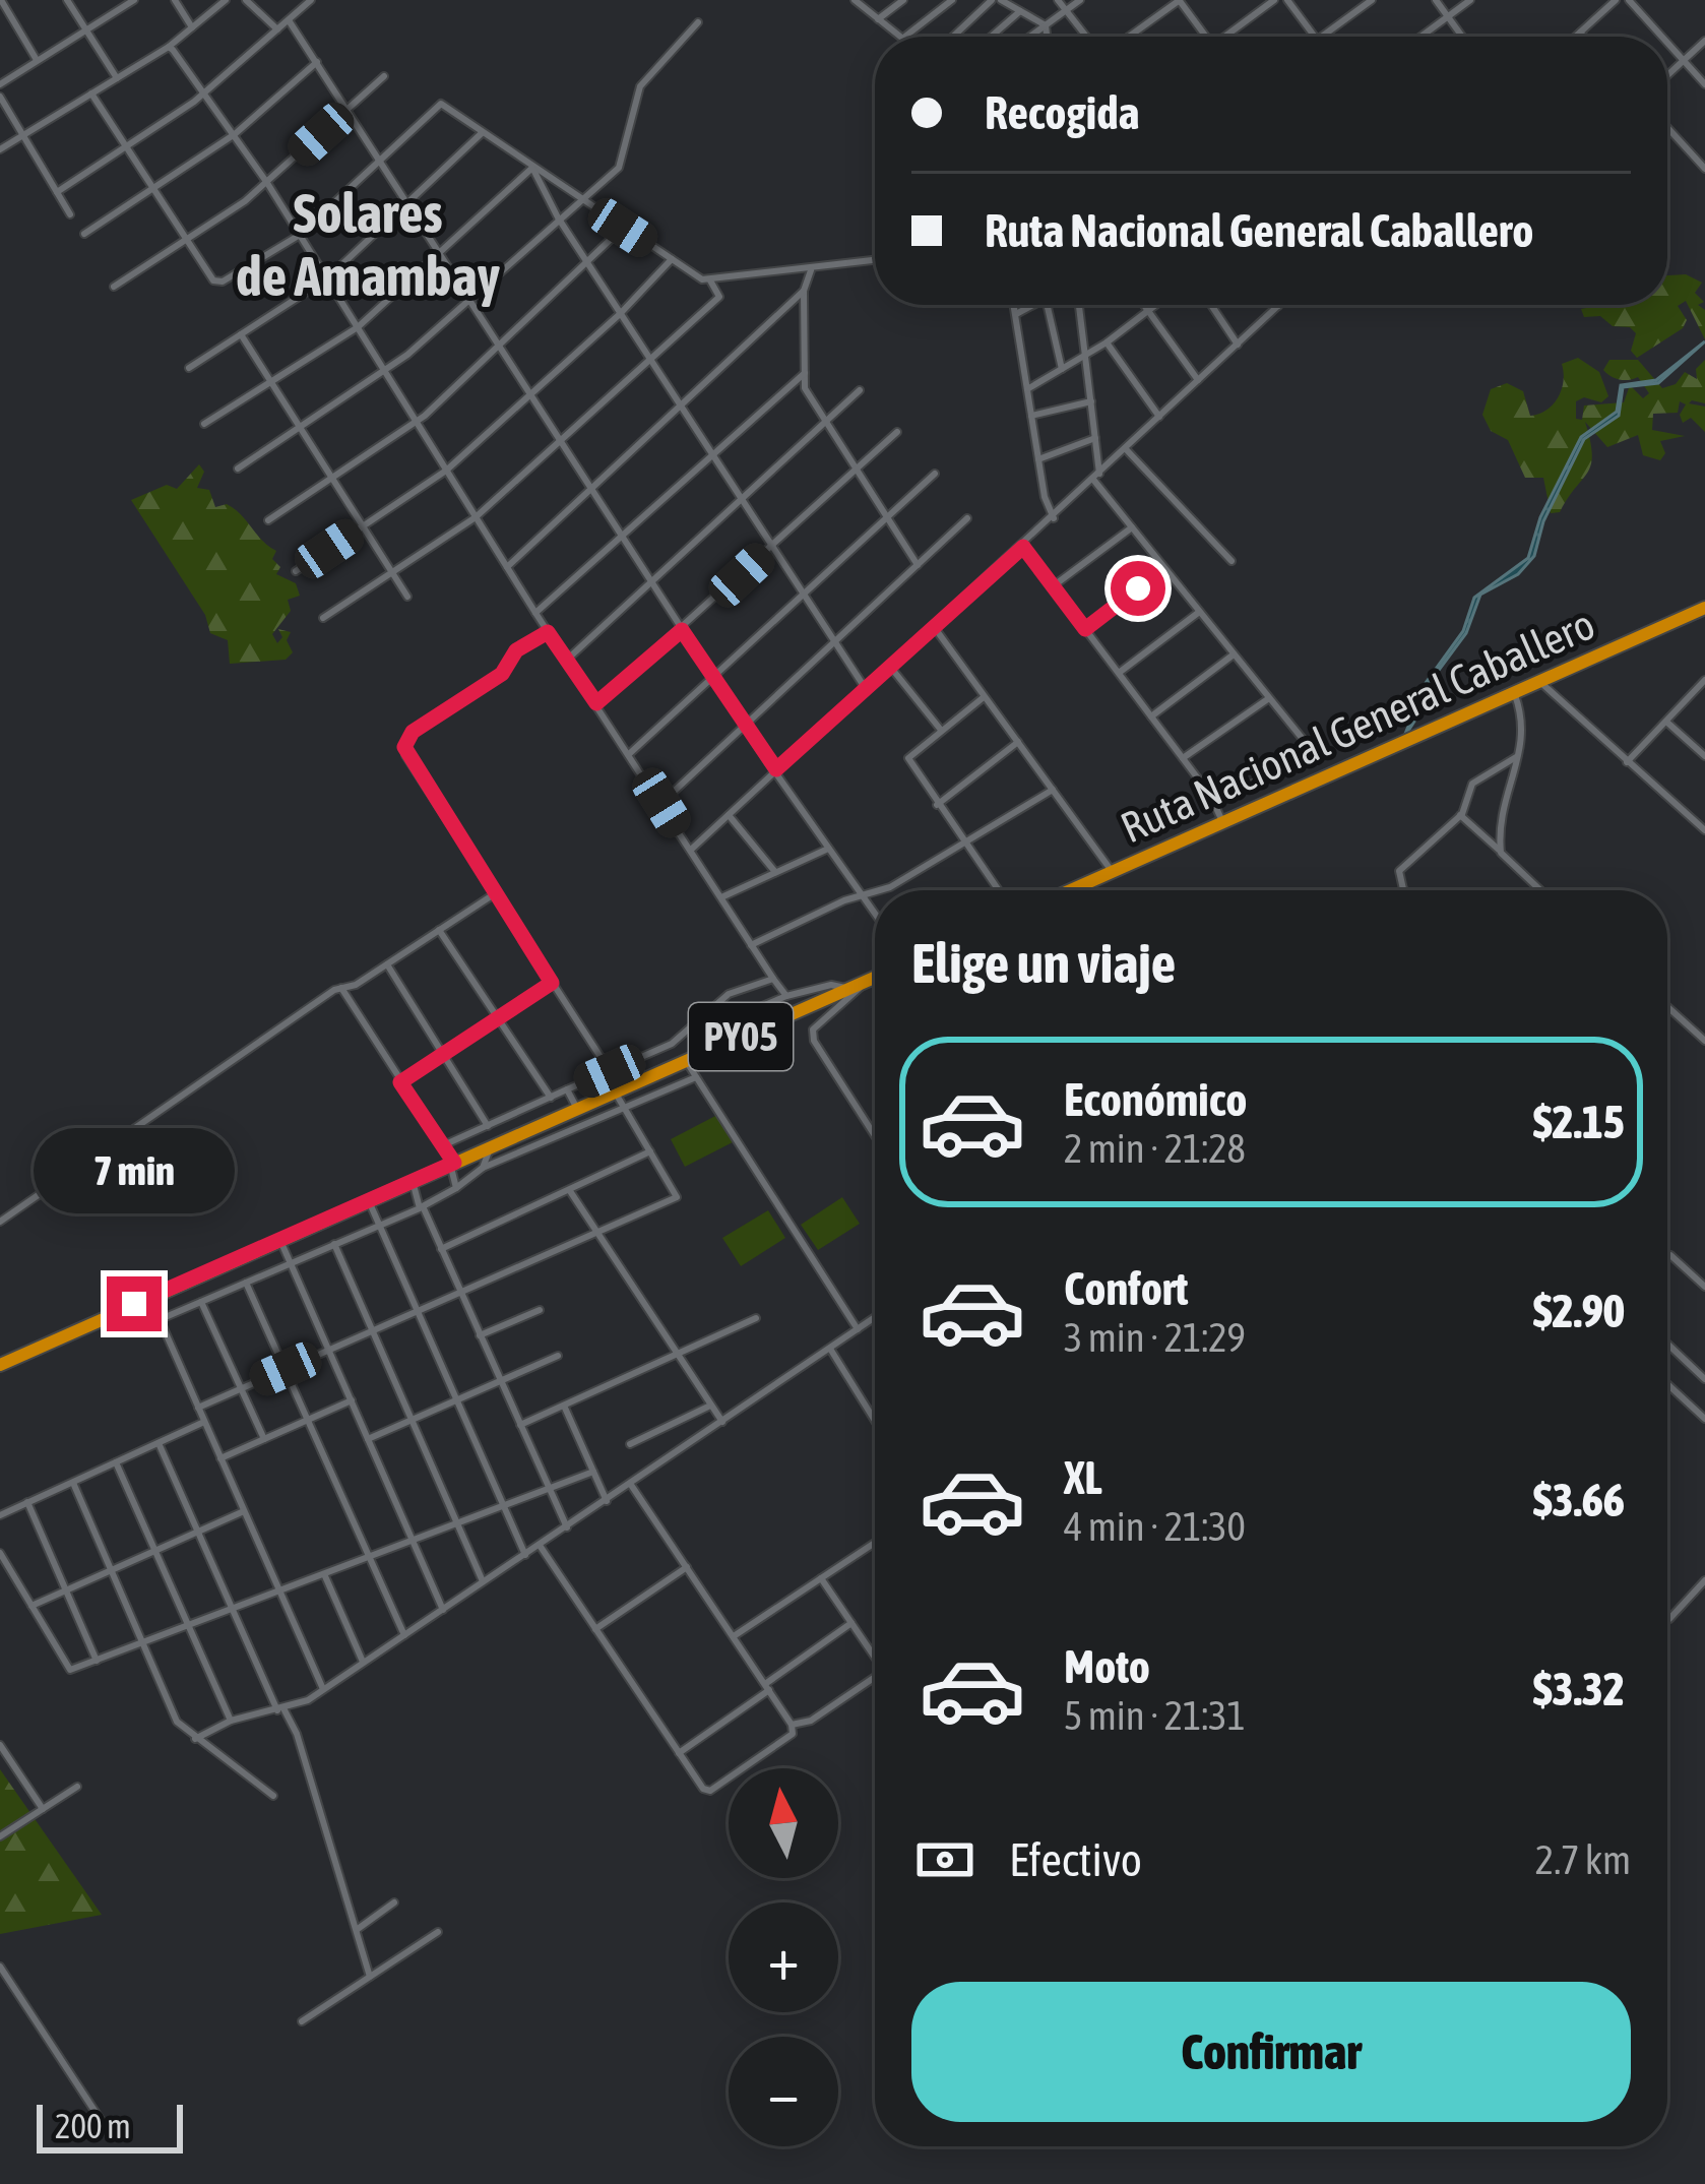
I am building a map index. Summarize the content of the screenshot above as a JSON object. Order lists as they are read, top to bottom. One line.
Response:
{"streets":{"highway":["Ruta Nacional General Caballero","PY05"]},"districts":["Solares de Amambay"],"scale_bar":"200 m","north":"top","page":{"banner":["Recogida","Ruta Nacional General Caballero"],"heading":"Elige un viaje","list":[{"name":"Económico","note":"2 min · 21:28","value":"$2.15"},{"name":"Confort","note":"3 min · 21:29","value":"$2.90"},{"name":"XL","note":"4 min · 21:30","value":"$3.66"},{"name":"Moto","note":"5 min · 21:31","value":"$3.32"}],"bubble":"7 min","map_buttons":["+","−"],"pay":["Efectivo","2.7 km"],"buttons":"Confirmar","scale":"200 m"}}
